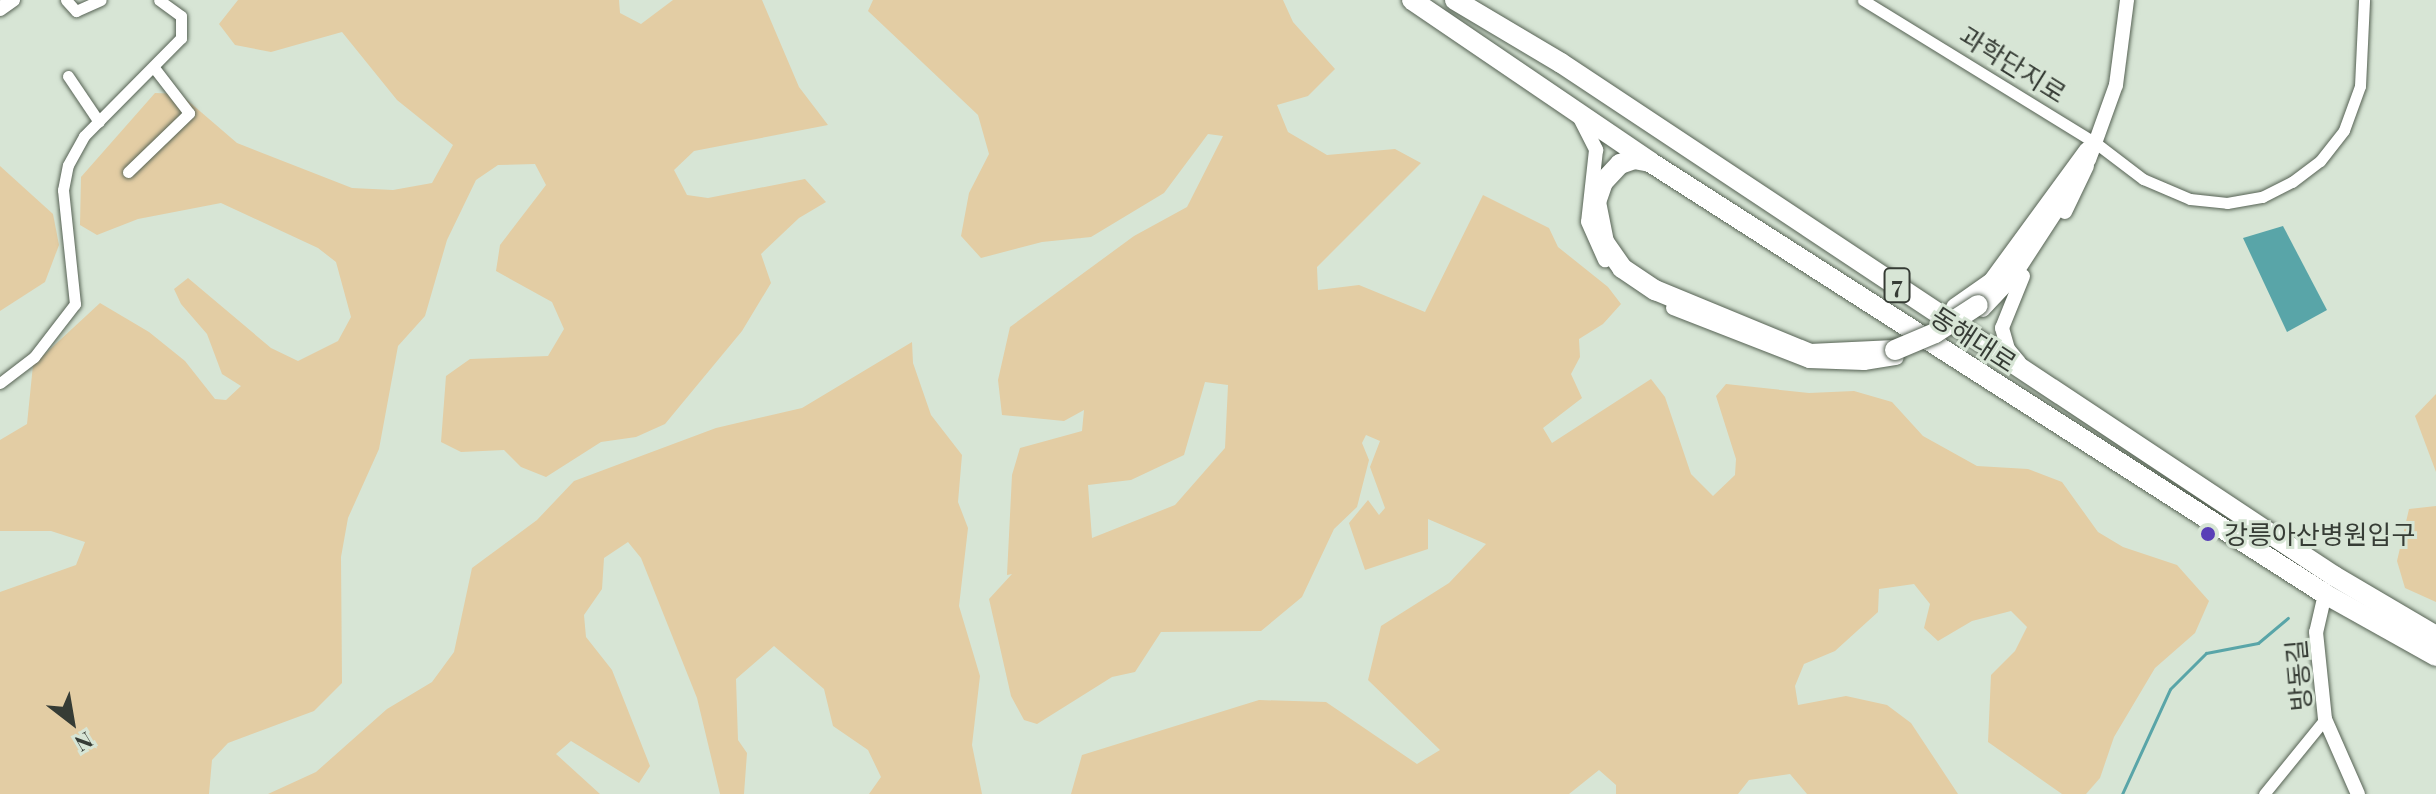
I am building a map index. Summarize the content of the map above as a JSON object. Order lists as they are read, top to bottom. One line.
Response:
{"streets":{"highway":["7","동해대로"],"street":["과학단지로","방동길"]},"crossings":[["동해대로","방동길"]],"places":["강릉아산병원입구"],"north":"bottom right"}
